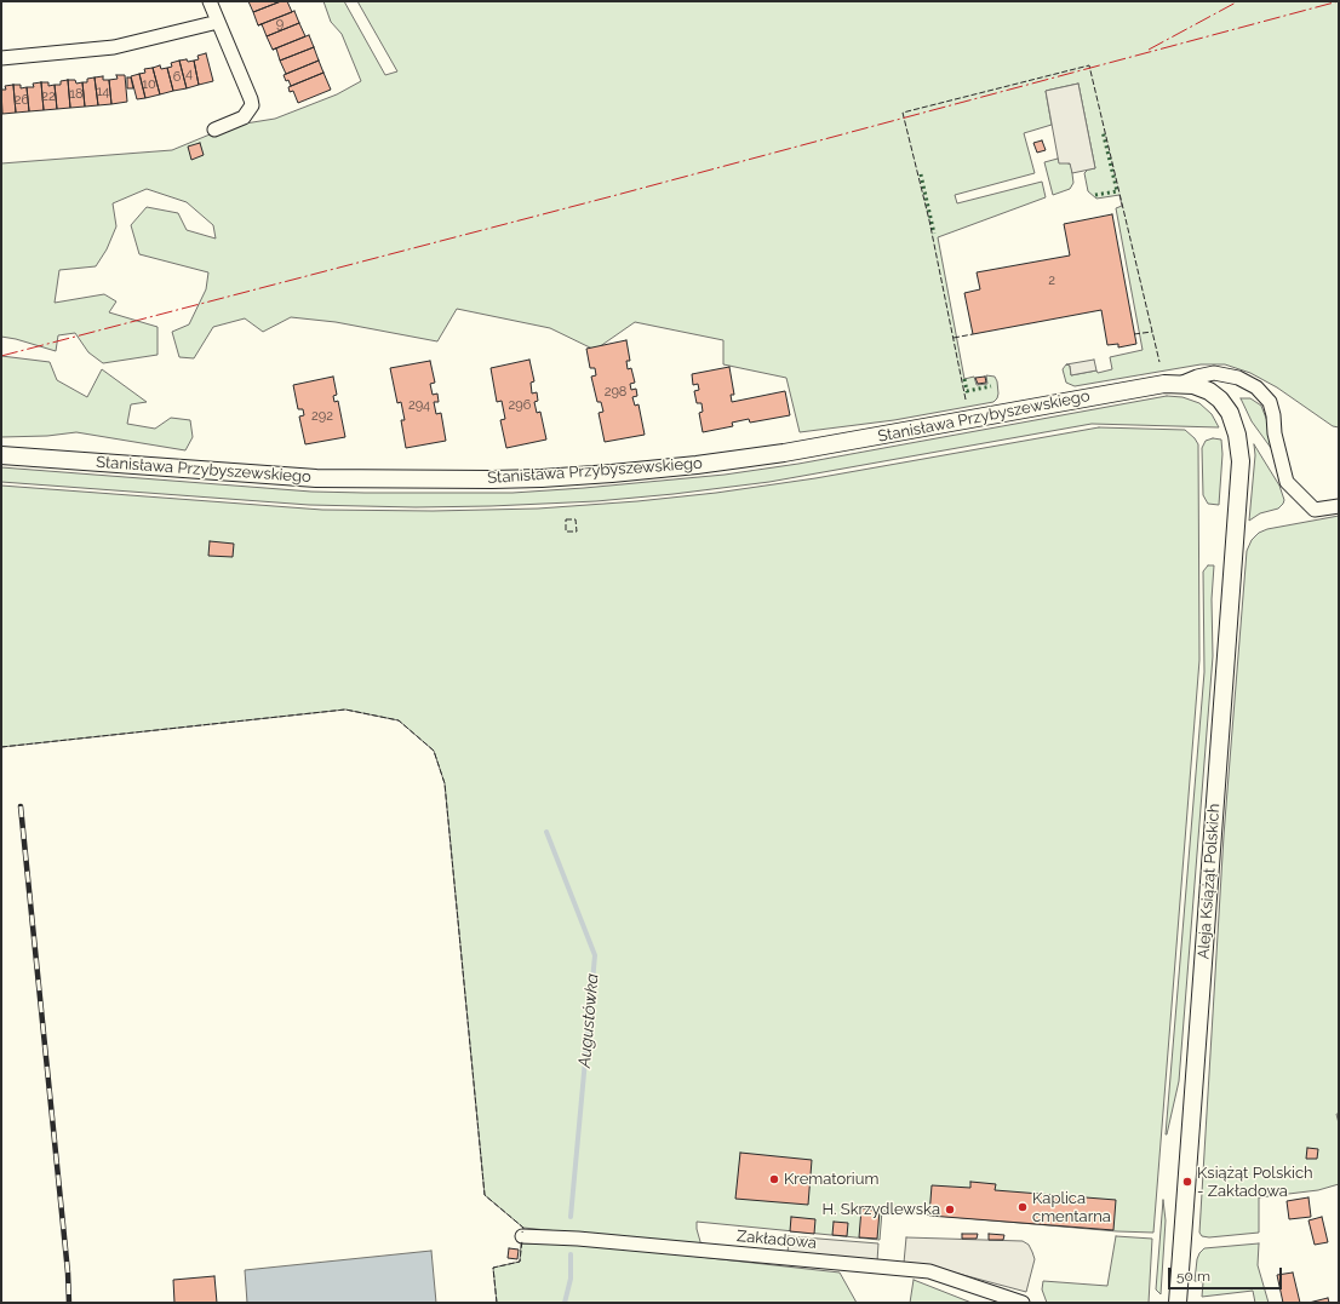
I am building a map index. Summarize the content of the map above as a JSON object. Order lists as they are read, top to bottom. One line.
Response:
{"streets":{"street":["Stanisława Przybyszewskiego","Aleja Książąt Polskich","Zakładowa"]},"crossings":[["Stanisława Przybyszewskiego","Aleja Książąt Polskich"]],"water":["Augustówka"],"places":["Krematorium","Książąt Polskich - Zakładowa","Kaplica cmentarna","H. Skrzydlewska"],"house_numbers":["9","4","6","10","14","18","22","26","2","298","294","296","292"],"scale_bar":"50 m"}
